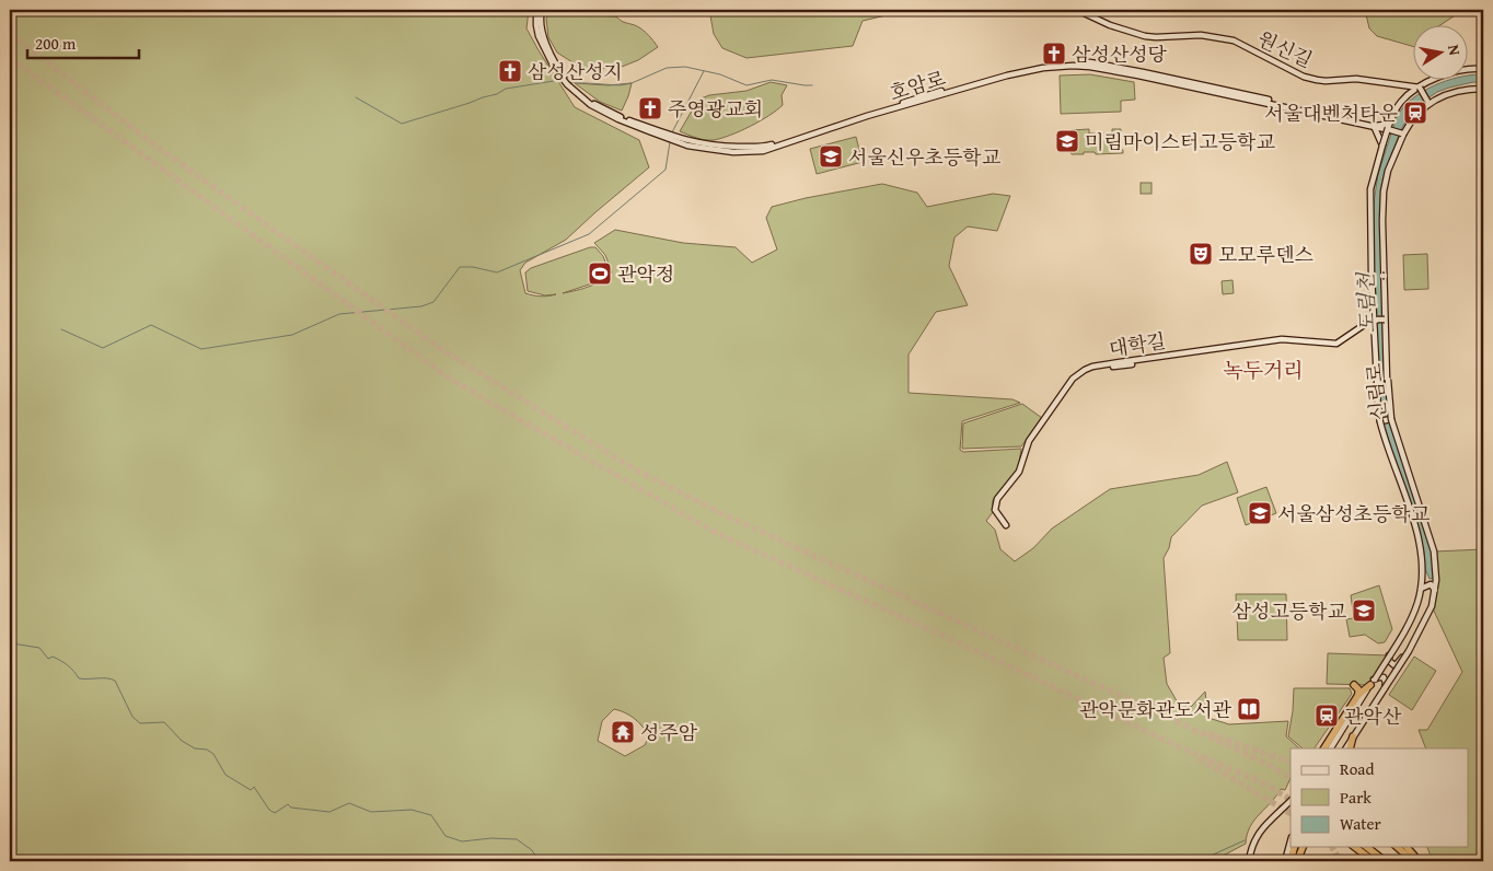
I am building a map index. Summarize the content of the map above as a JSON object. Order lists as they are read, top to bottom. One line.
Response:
{"streets":{"main road":["원신길","호암로","대학길","신림로"]},"crossings":[["대학길","신림로"]],"districts":["녹두거리"],"water":["도림천"],"places":{"church":["삼성산성당","삼성산성지","주영광교회"],"station":["서울대벤처타운","관악산"],"school or university":["미림마이스터고등학교","서울신우초등학교","서울삼성초등학교","삼성고등학교"],"theatre":["모모루덴스"],"sports":["관악정"],"library":["관악문화관도서관"],"temple":["성주암"]},"legend":["Road","Park","Water"],"scale_bar":"200 m","north":"right"}
